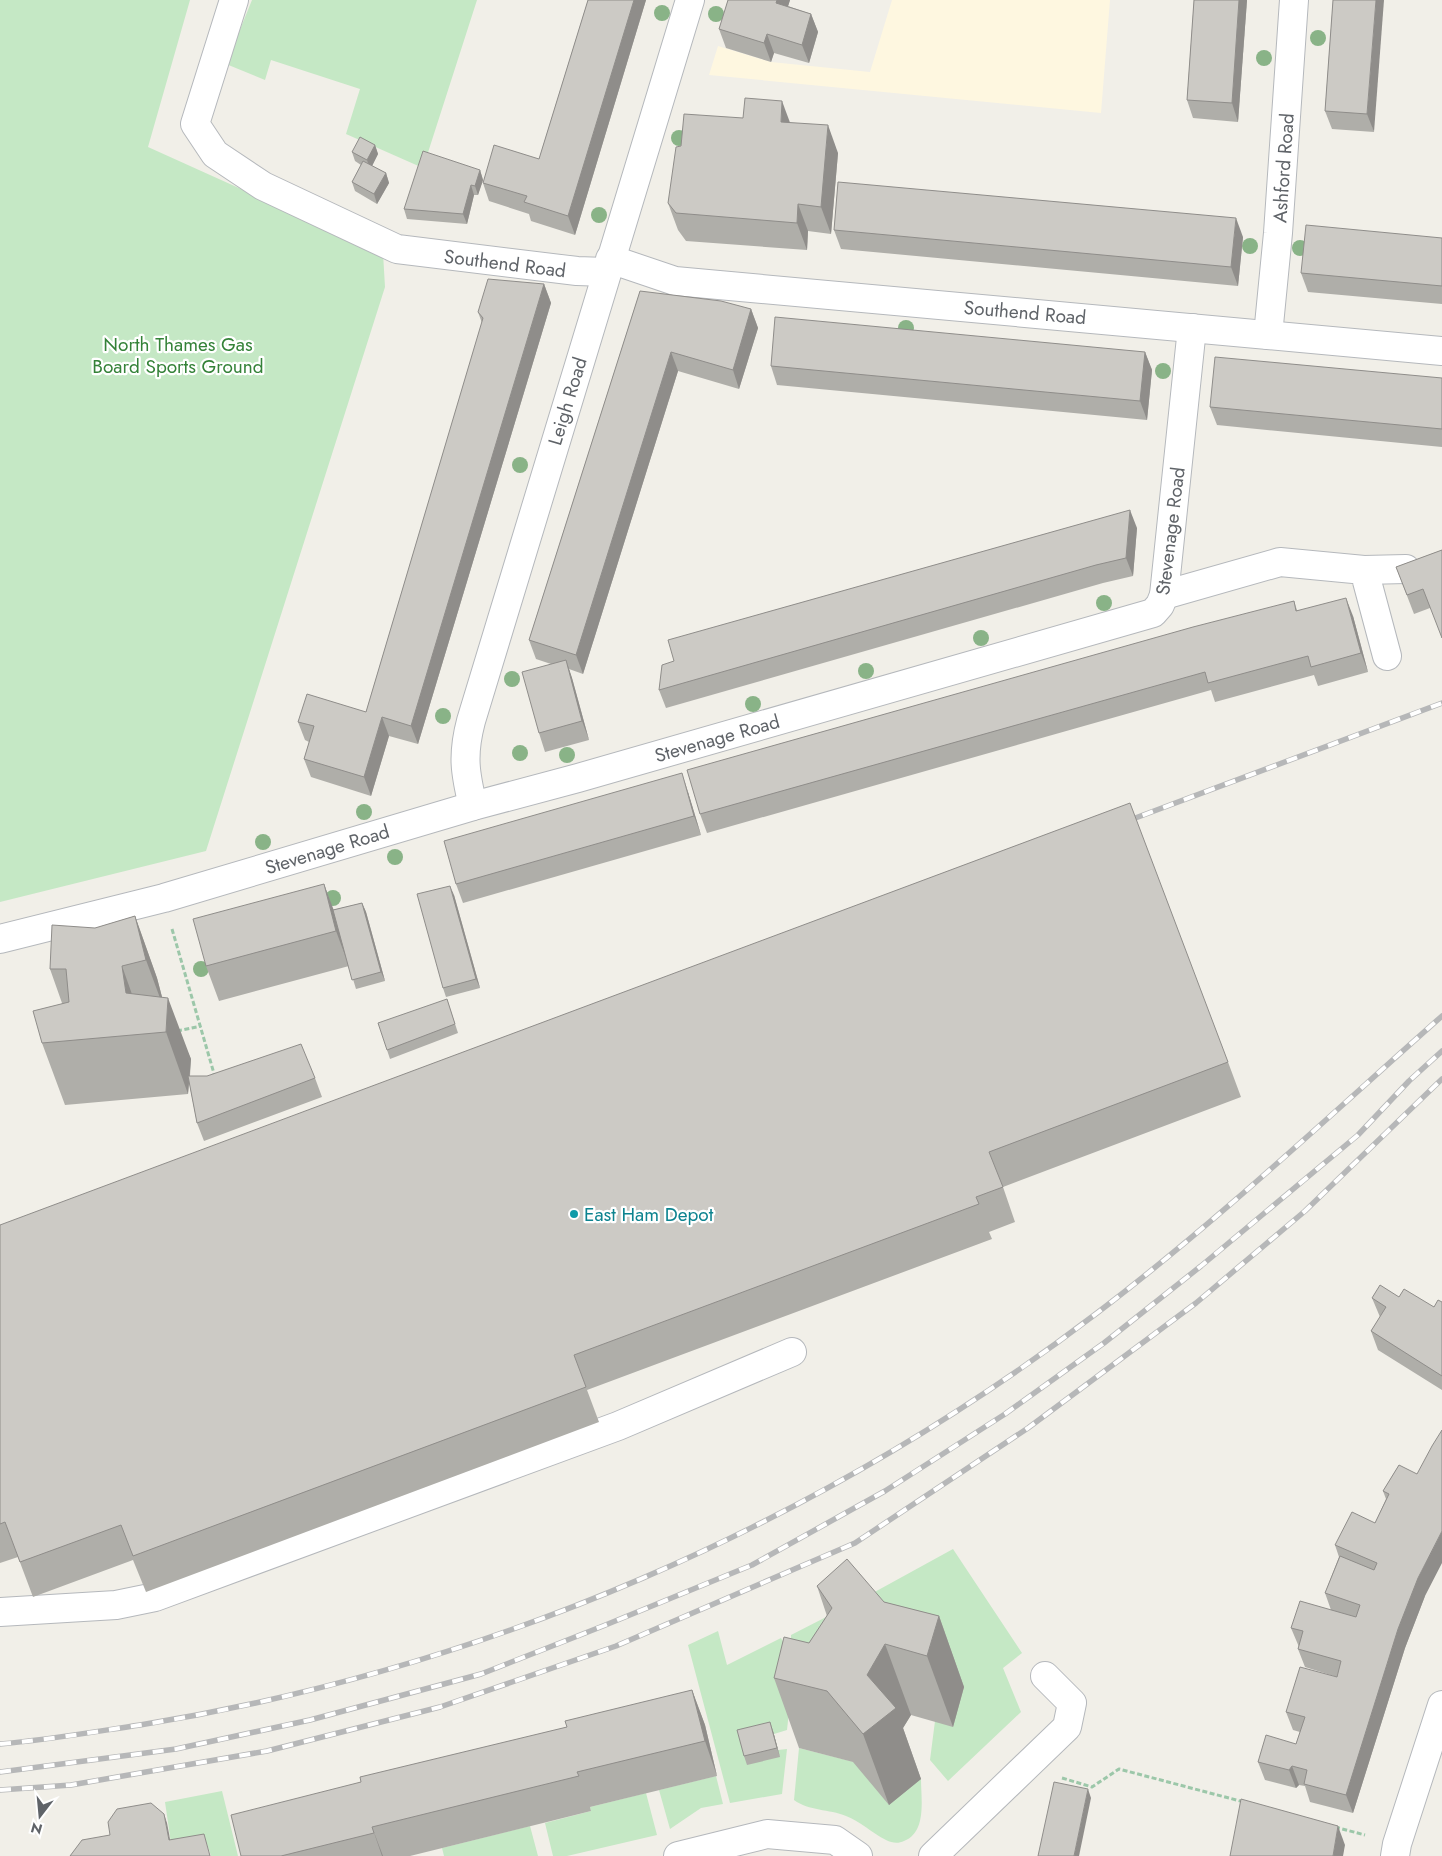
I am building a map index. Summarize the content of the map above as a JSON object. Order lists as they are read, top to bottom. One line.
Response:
{"streets":{"street":["Ashford Road","Southend Road","Leigh Road","Stevenage Road"]},"crossings":[["Ashford Road","Southend Road"],["Southend Road","Leigh Road"],["Southend Road","Stevenage Road"],["Leigh Road","Stevenage Road"]],"parks":["North Thames Gas Board Sports Ground"],"places":["East Ham Depot"],"north":"bottom"}
